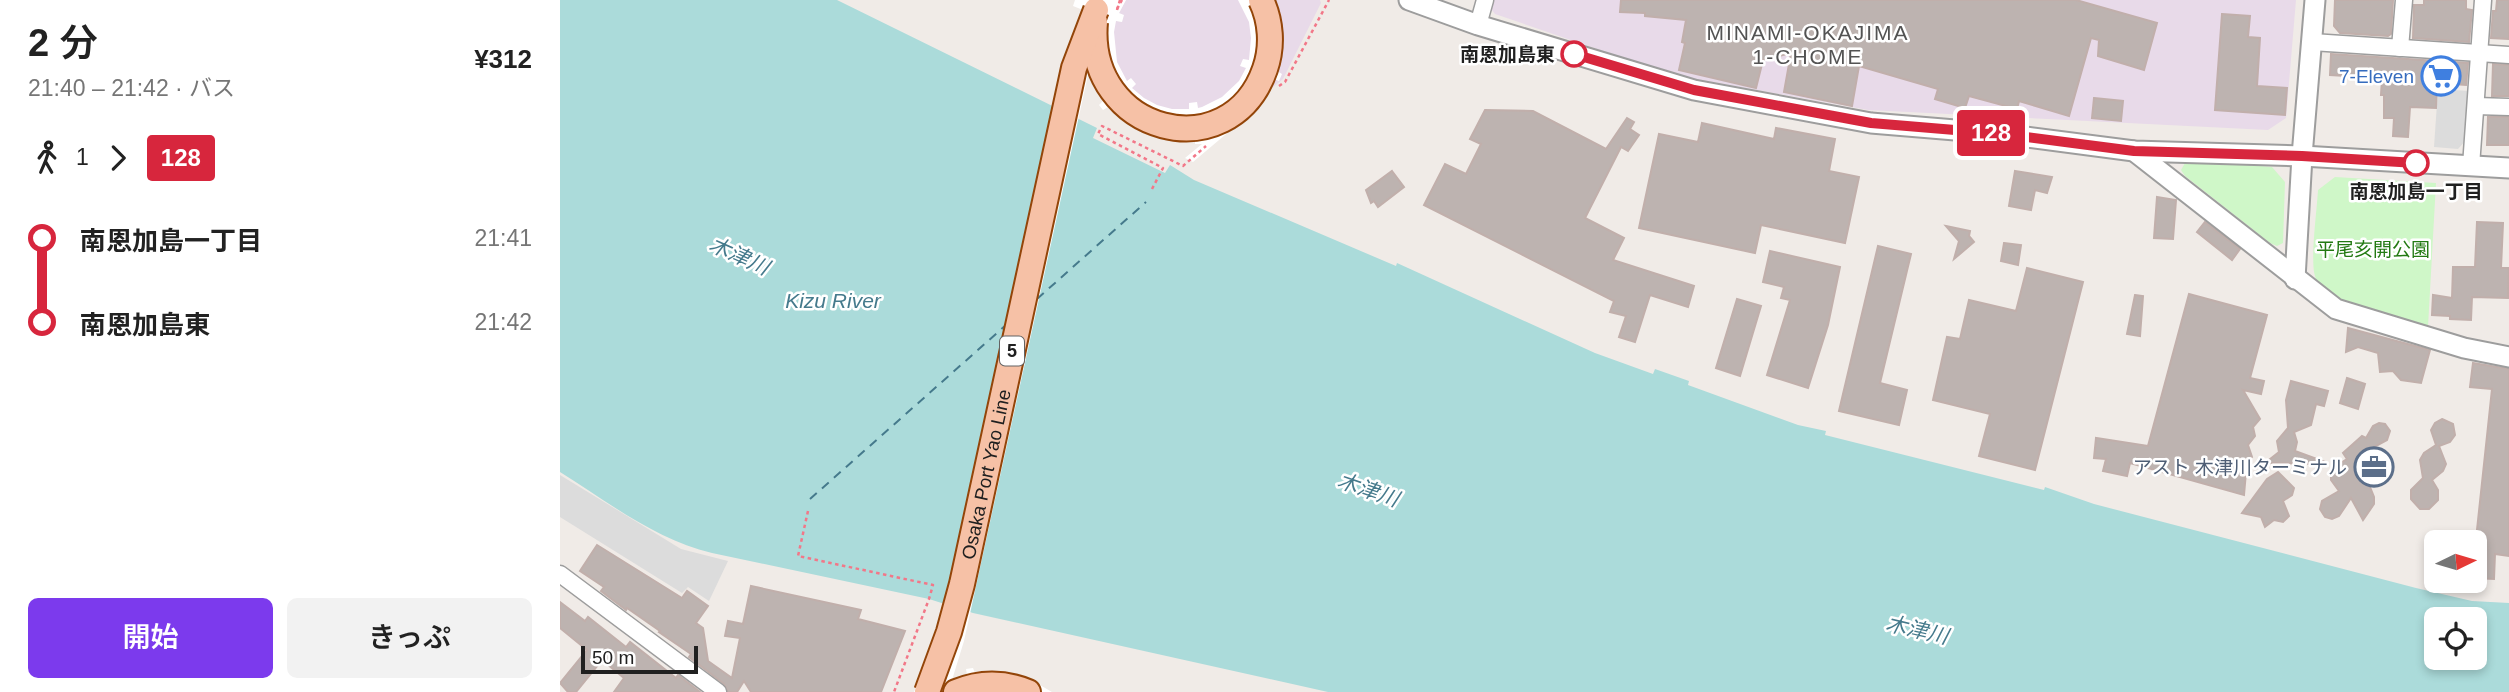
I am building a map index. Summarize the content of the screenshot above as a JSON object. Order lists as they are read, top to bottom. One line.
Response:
{"streets":{"main road":["5","Osaka Port Yao Line"]},"districts":["MINAMI-OKAJIMA 1-CHOME"],"water":["木津川","Kizu River"],"parks":["平尾亥開公園"],"places":{"other":["南恩加島東","南恩加島一丁目"],"supermarket":["7-Eleven"],"office":["アスト 木津川ターミナル"]},"lines":["bus line 128"],"scale_bar":"50 m","north":"right","page":{"heading":["2 分","21:40 – 21:42 · バス","¥312"],"on_map":"128","legs":["1","128"],"list":[{"name":"南恩加島一丁目","value":"21:41"},{"name":"南恩加島東","value":"21:42"}],"buttons":["開始","きっぷ"],"scale":"50 m"}}
